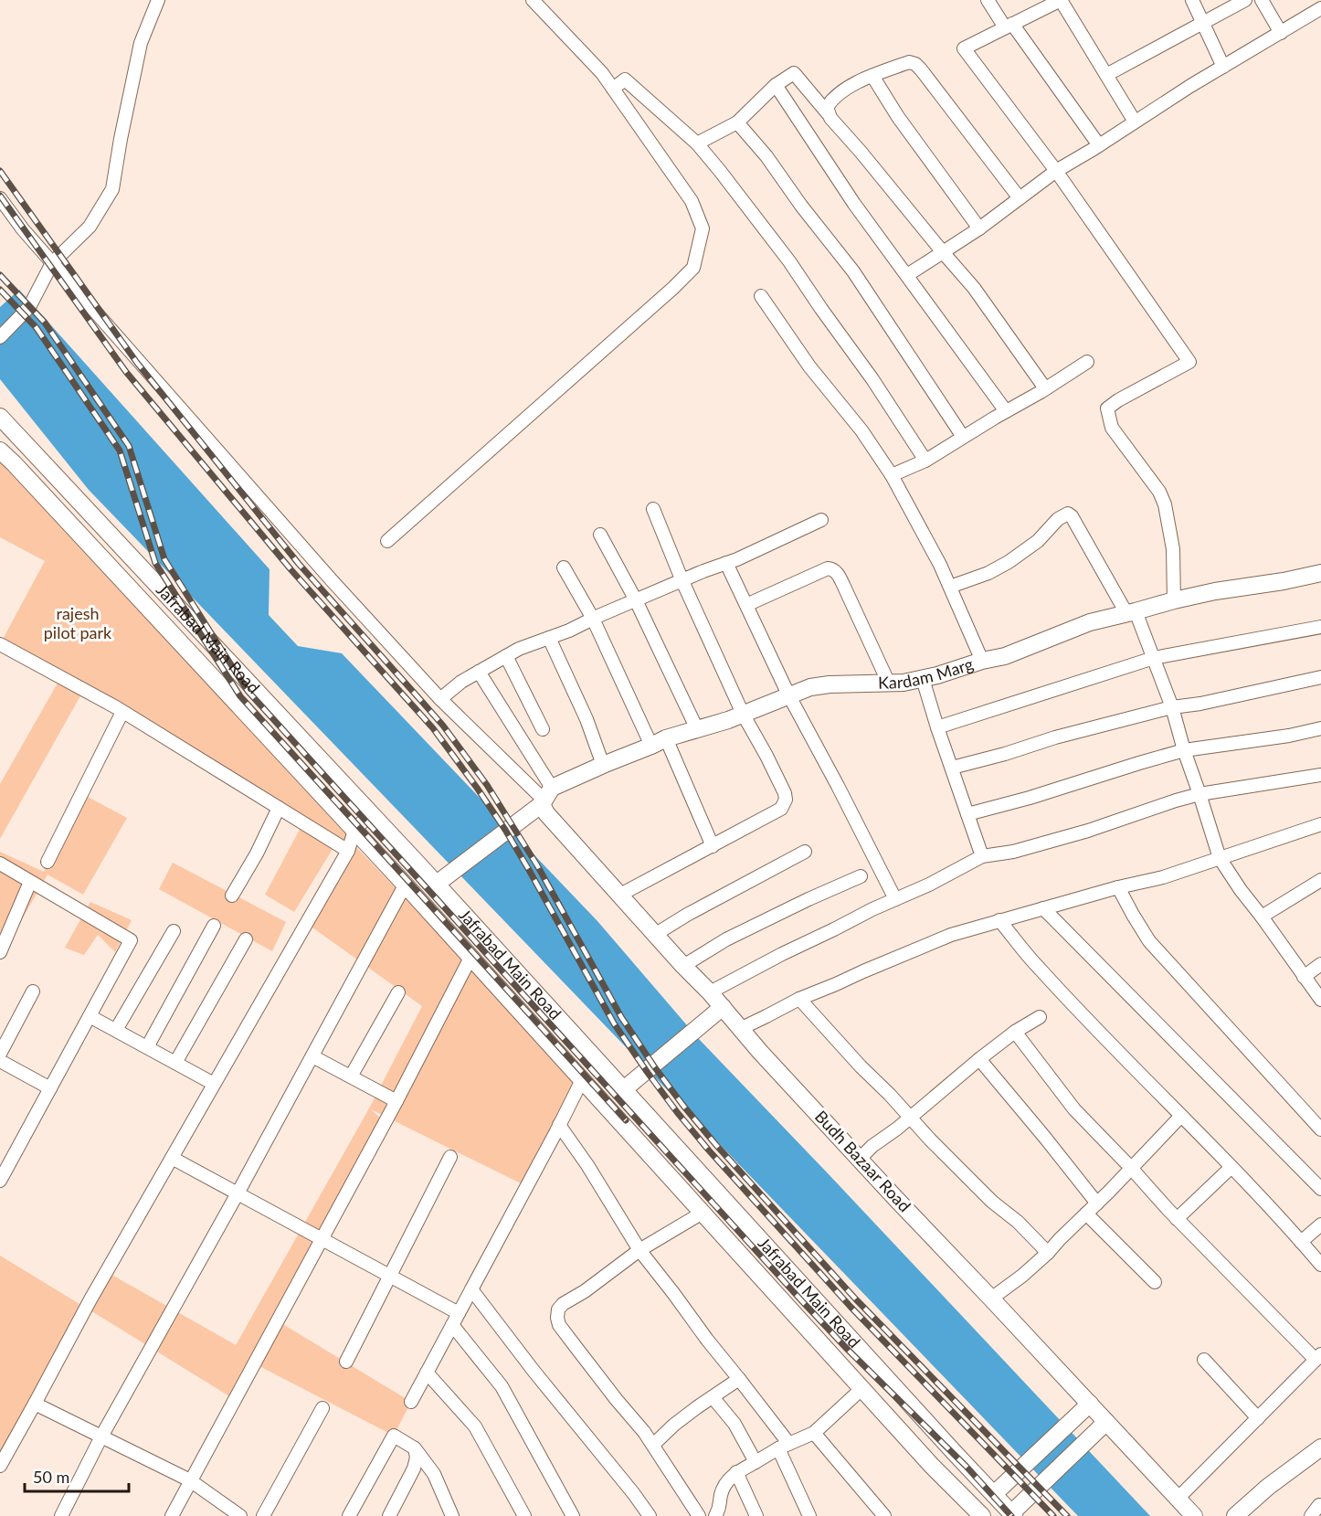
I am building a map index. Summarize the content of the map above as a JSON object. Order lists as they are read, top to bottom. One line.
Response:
{"streets":{"main road":["Jafrabad Main Road","Kardam Marg","Budh Bazaar Road"]},"crossings":[["Jafrabad Main Road","Kardam Marg"],["Kardam Marg","Budh Bazaar Road"]],"parks":["rajesh pilot park"],"scale_bar":"50 m"}
